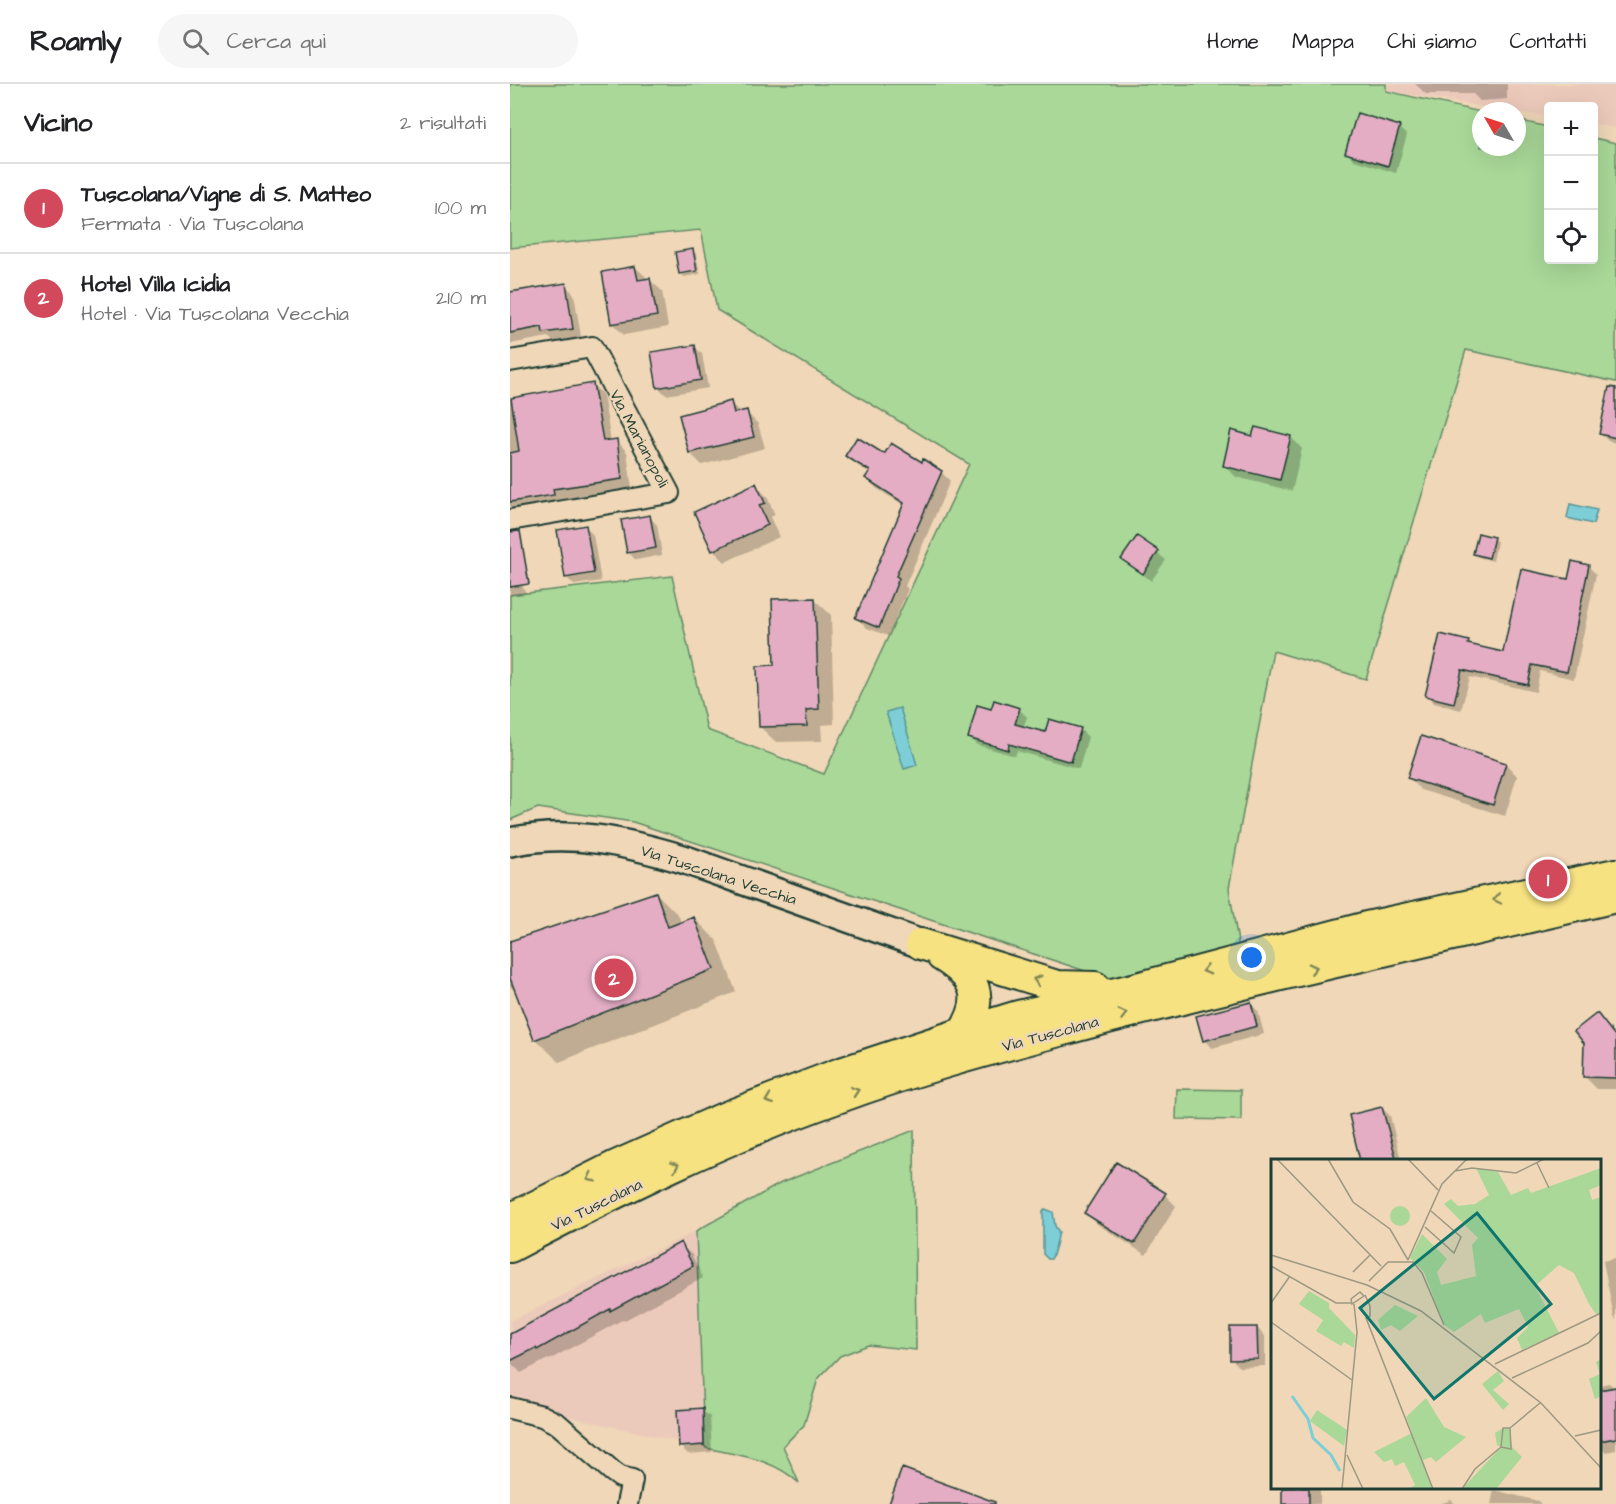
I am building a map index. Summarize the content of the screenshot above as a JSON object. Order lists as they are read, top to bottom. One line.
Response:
{"streets":{"main road":["Via Tuscolana Vecchia","Via Tuscolana"],"street":["Via Marianopoli"]},"north":"top left","page":{"header":"Roamly","search":"Cerca qui","nav":["Home","Mappa","Chi siamo","Contatti"],"heading":["Vicino","2 risultati"],"map_buttons":["+","−"],"list":[{"mark":"1","name":"Tuscolana/Vigne di S. Matteo","note":"Fermata · Via Tuscolana","value":"100 m"},{"mark":"2","name":"Hotel Villa Icidia","note":"Hotel · Via Tuscolana Vecchia","value":"210 m"}],"pins":["1","2"]}}
